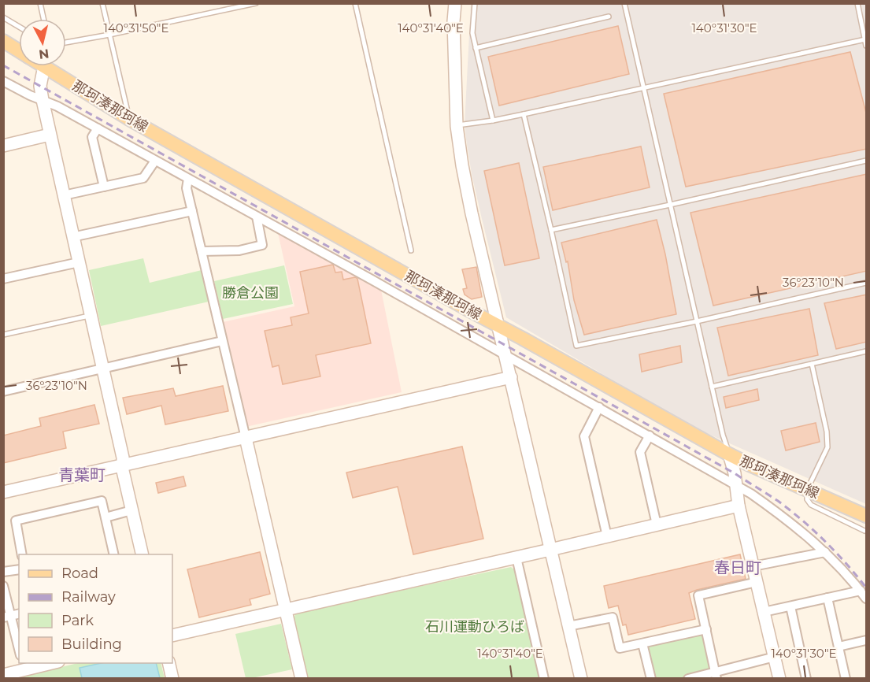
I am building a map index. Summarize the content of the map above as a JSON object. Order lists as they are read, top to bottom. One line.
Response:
{"streets":{"main road":["那珂湊那珂線"]},"districts":["青葉町","春日町"],"parks":["勝倉公園","石川運動ひろば"],"legend":["Road","Railway","Park","Building"],"north":"bottom","coordinates":["140°31'50\"E","140°31'40\"E","140°31'30\"E","36°23'10\"N"]}
